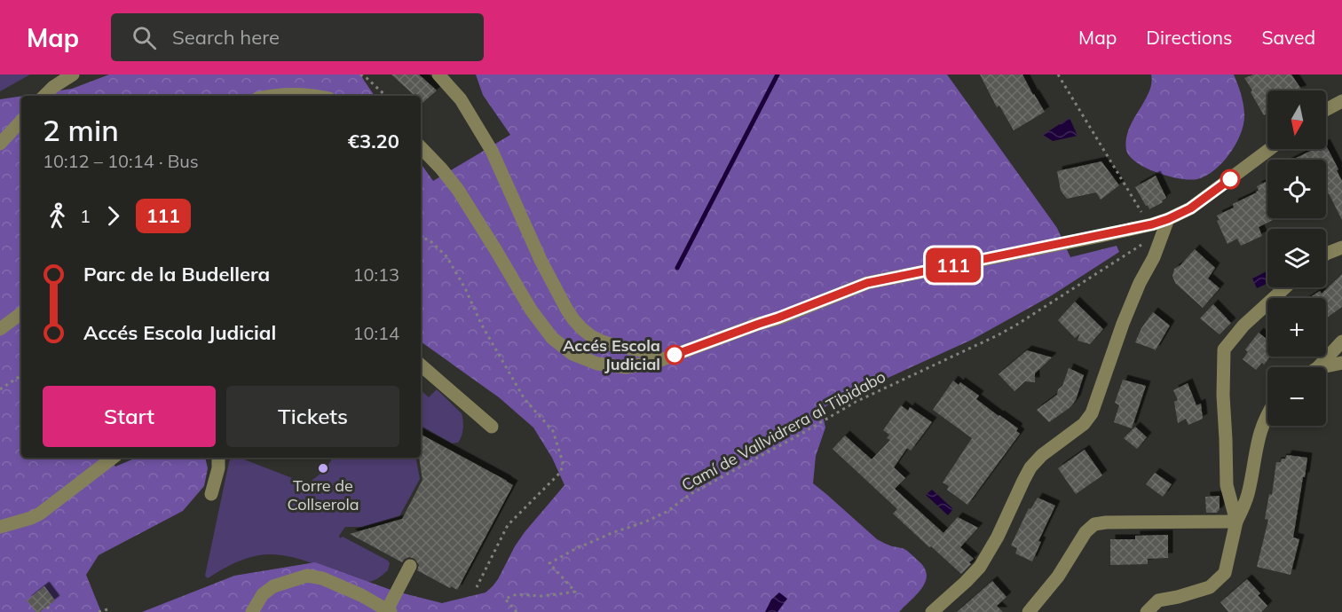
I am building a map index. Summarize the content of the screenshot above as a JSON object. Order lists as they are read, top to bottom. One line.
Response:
{"streets":{"path":["Camí de Vallvidrera al Tibidabo"]},"places":["Accés Escola Judicial","Torre de Collserola"],"lines":["bus line 111"],"north":"bottom","page":{"header":"Map","search":"Search here","nav":["Map","Directions","Saved"],"on_map":"111","map_buttons":["+","−"],"heading":["2 min","10:12 – 10:14 · Bus","€3.20"],"legs":["1","111"],"list":[{"name":"Parc de la Budellera","value":"10:13"},{"name":"Accés Escola Judicial","value":"10:14"}],"buttons":["Start","Tickets"]}}
